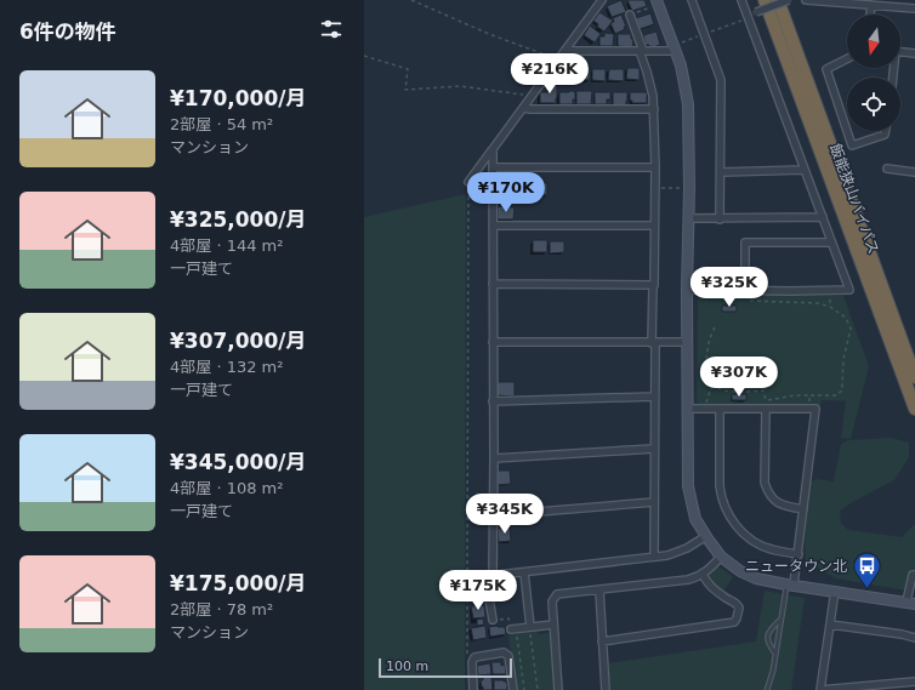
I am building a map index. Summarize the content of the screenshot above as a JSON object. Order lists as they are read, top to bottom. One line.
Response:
{"streets":{"highway":["飯能狭山バイパス"]},"places":{"bus stop":["ニュータウン北"]},"scale_bar":"100 m","north":"bottom","page":{"heading":"6件の物件","price":["¥216K","¥170K","¥325K","¥307K","¥345K","¥175K"],"list":[{"name":"¥170,000/月","note":"2部屋 · 54 m² · マンション"},{"name":"¥325,000/月","note":"4部屋 · 144 m² · 一戸建て"},{"name":"¥307,000/月","note":"4部屋 · 132 m² · 一戸建て"},{"name":"¥345,000/月","note":"4部屋 · 108 m² · 一戸建て"},{"name":"¥175,000/月","note":"2部屋 · 78 m² · マンション"}],"scale":"100 m"}}
